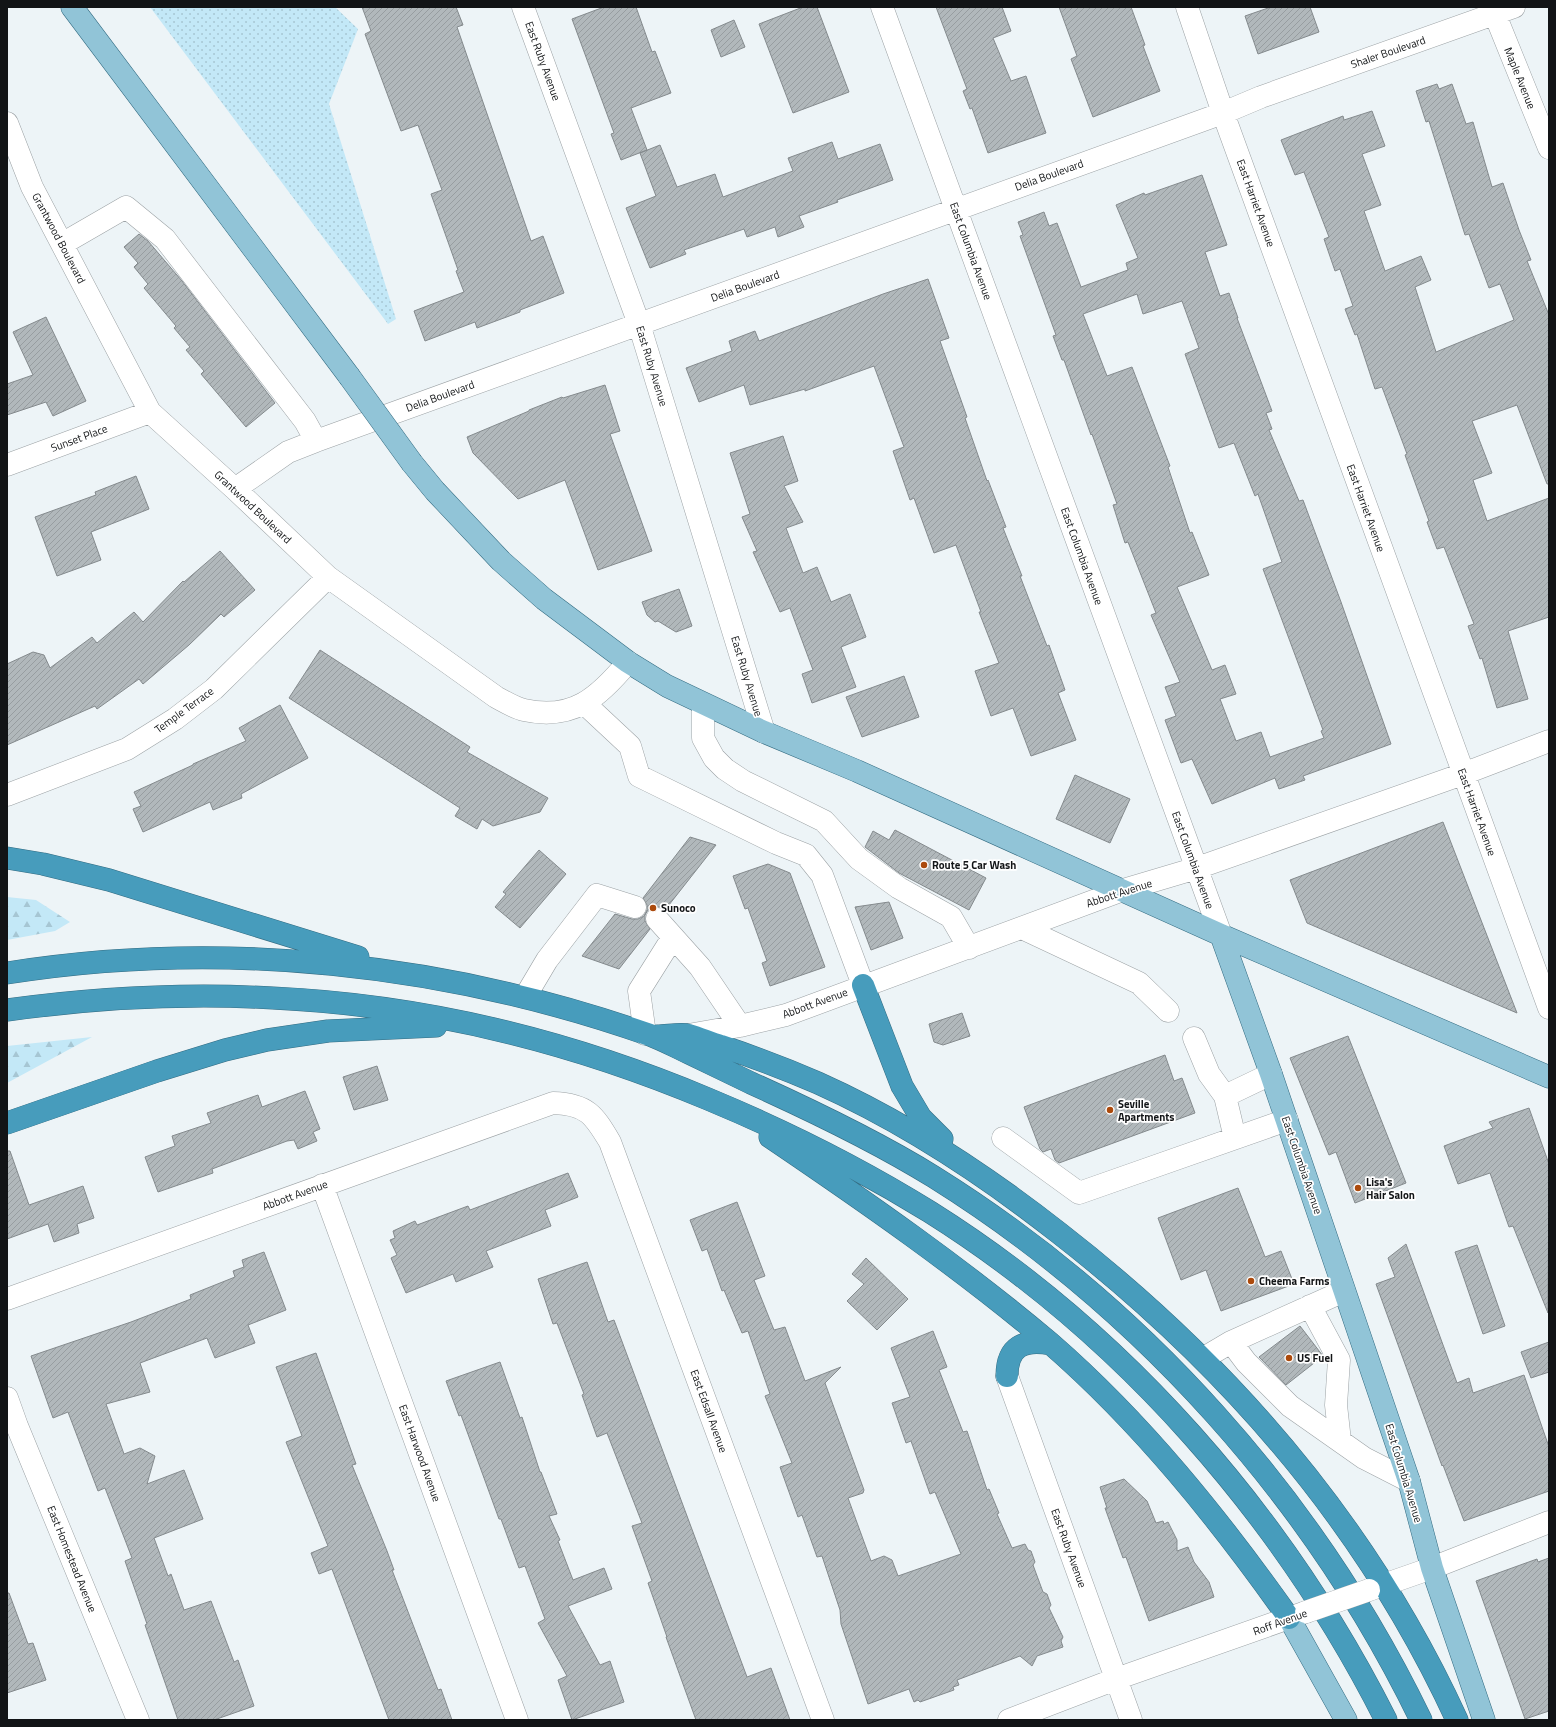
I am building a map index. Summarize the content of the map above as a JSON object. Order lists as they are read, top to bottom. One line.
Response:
{"streets":{"main road":["East Columbia Avenue"],"street":["Shaler Boulevard","East Ruby Avenue","Maple Avenue","Delia Boulevard","East Harriet Avenue","Grantwood Boulevard","Sunset Place","Temple Terrace","Abbott Avenue","East Edsall Avenue","East Harwood Avenue","East Homestead Avenue","Roff Avenue"]},"crossings":[["Shaler Boulevard","Maple Avenue"],["Shaler Boulevard","Delia Boulevard"],["East Ruby Avenue","Delia Boulevard"],["East Ruby Avenue","Roff Avenue"],["Delia Boulevard","East Harriet Avenue"],["Delia Boulevard","Grantwood Boulevard"],["Delia Boulevard","East Columbia Avenue"],["East Harriet Avenue","Abbott Avenue"],["Grantwood Boulevard","Sunset Place"],["Grantwood Boulevard","Temple Terrace"],["East Columbia Avenue","Abbott Avenue"],["East Columbia Avenue","Roff Avenue"],["Abbott Avenue","East Edsall Avenue"],["Abbott Avenue","East Harwood Avenue"]],"places":["Route 5 Car Wash","Sunoco","Seville Apartments","Lisa's Hair Salon","Cheema Farms","US Fuel"]}
